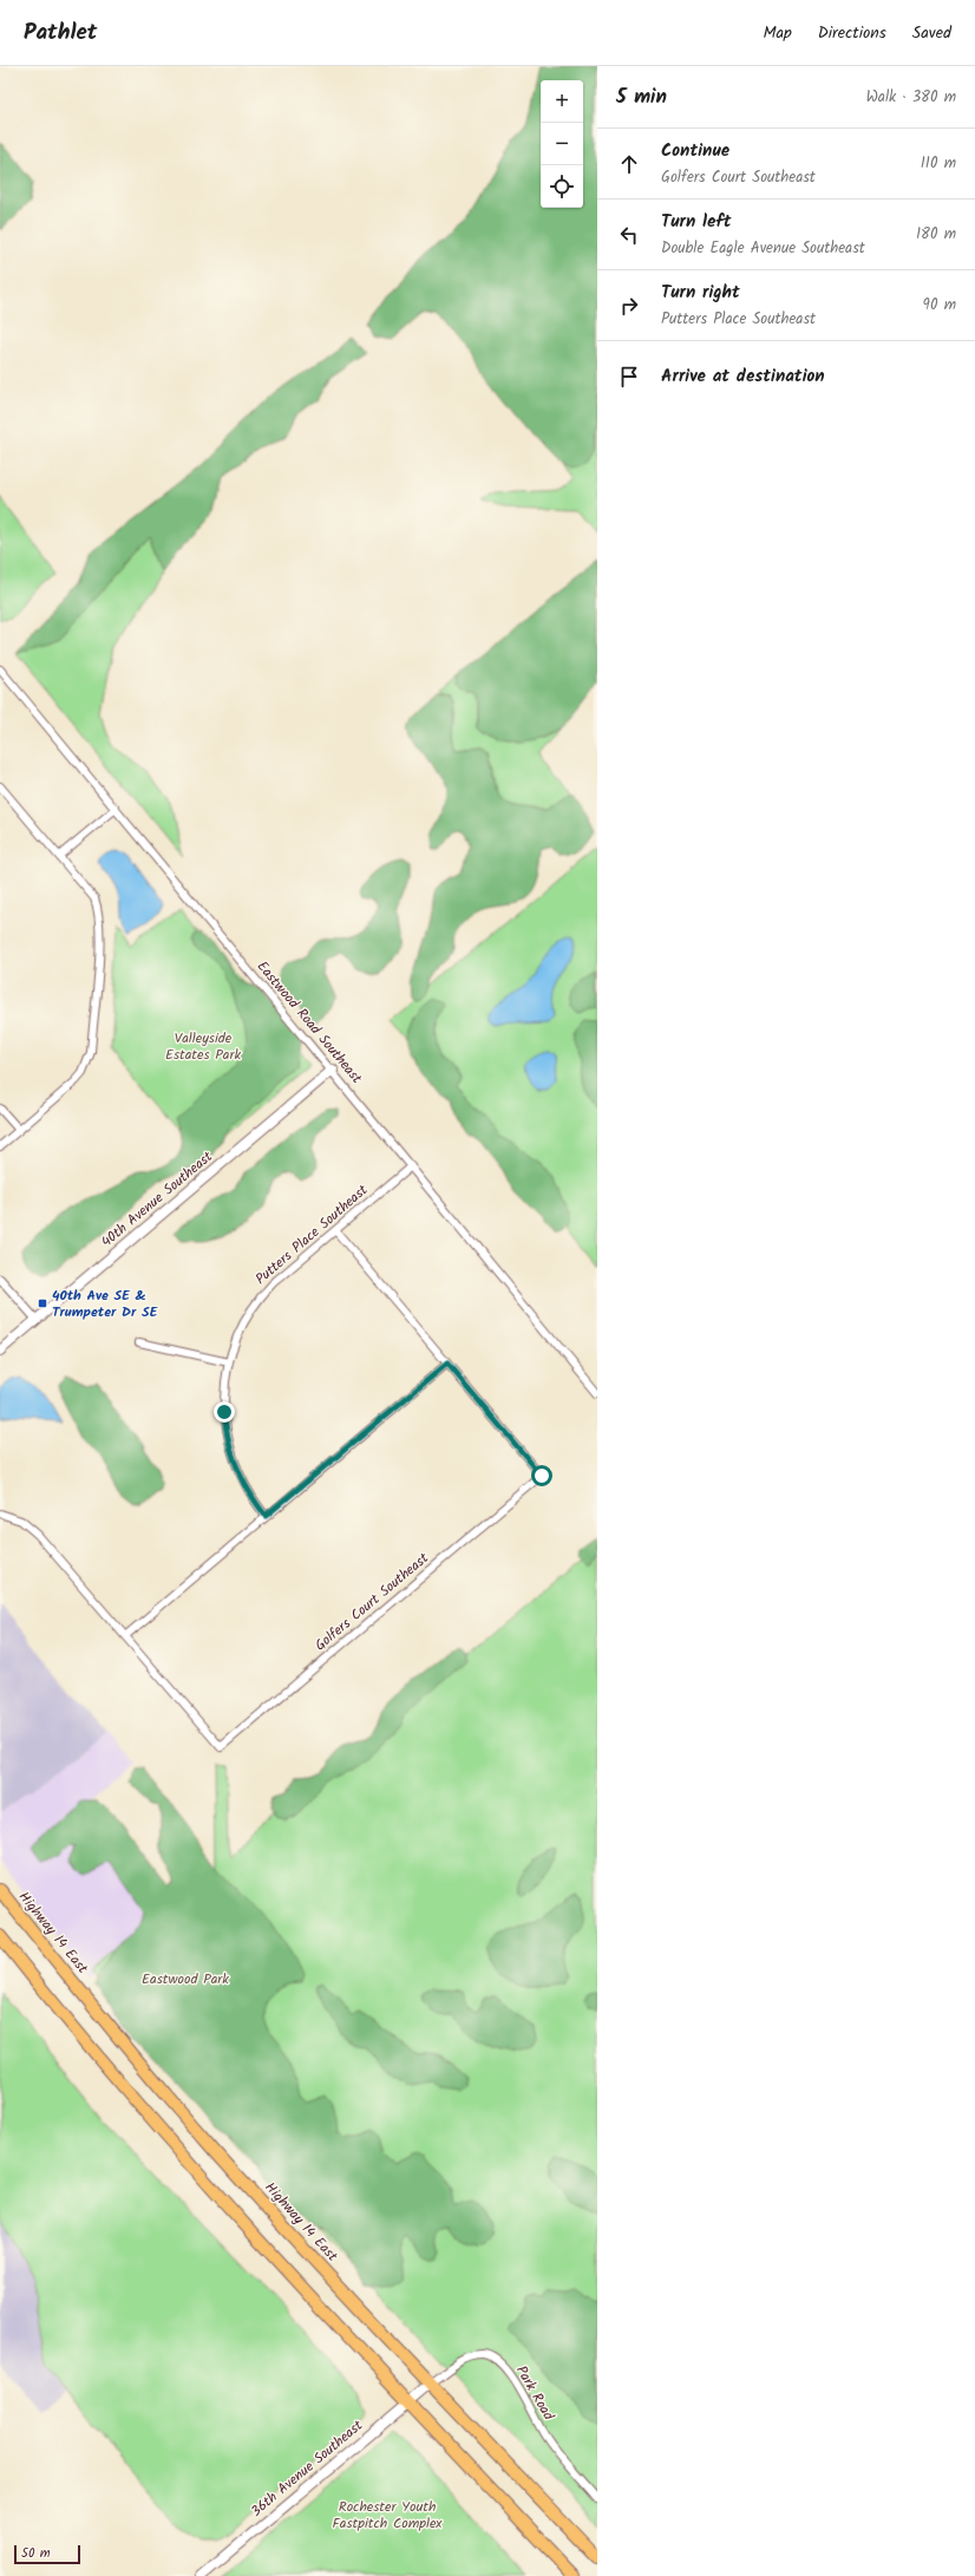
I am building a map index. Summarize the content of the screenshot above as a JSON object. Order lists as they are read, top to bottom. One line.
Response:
{"streets":{"main road":["Highway 14 East"],"street":["Eastwood Road Southeast","40th Avenue Southeast","Putters Place Southeast","Golfers Court Southeast","Park Road","36th Avenue Southeast"]},"crossings":[["Eastwood Road Southeast","40th Avenue Southeast"],["Eastwood Road Southeast","Putters Place Southeast"],["Putters Place Southeast","Golfers Court Southeast"],["Highway 14 East","Park Road"],["Highway 14 East","36th Avenue Southeast"],["Park Road","36th Avenue Southeast"]],"parks":["Valleyside Estates Park","Eastwood Park","Rochester Youth Fastpitch Complex"],"places":{"transit":["40th Ave SE & Trumpeter Dr SE"]},"scale_bar":"50 m","page":{"header":"Pathlet","nav":["Map","Directions","Saved"],"heading":["5 min","Walk · 380 m"],"map_buttons":["+","−"],"list":[["Continue","Golfers Court Southeast","110 m"],["Turn left","Double Eagle Avenue Southeast","180 m"],["Turn right","Putters Place Southeast","90 m"],"Arrive at destination"],"scale":"50 m"}}
